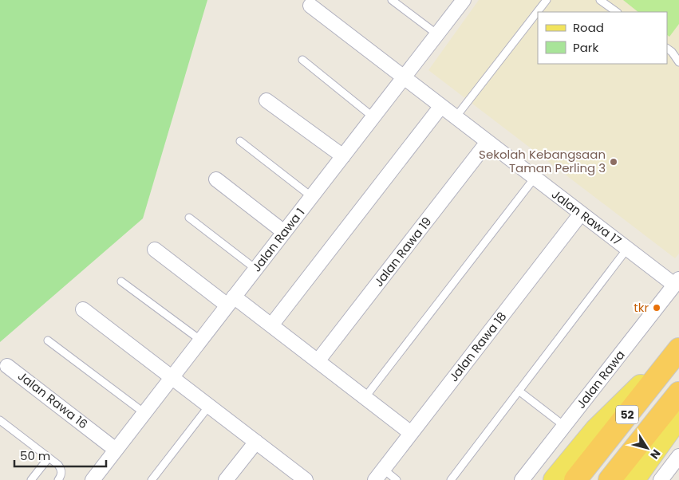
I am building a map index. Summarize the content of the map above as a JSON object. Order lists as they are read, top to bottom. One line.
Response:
{"streets":{"highway":["52"],"street":["Jalan Rawa 17","Jalan Rawa 1","Jalan Rawa 19","Jalan Rawa 18","Jalan Rawa","Jalan Rawa 16"]},"crossings":[["Jalan Rawa 17","Jalan Rawa 1"],["Jalan Rawa 17","Jalan Rawa 19"],["Jalan Rawa 17","Jalan Rawa 18"],["Jalan Rawa 17","Jalan Rawa"],["Jalan Rawa 1","Jalan Rawa 16"]],"places":["Sekolah Kebangsaan Taman Perling 3","tkr"],"legend":["Road","Park"],"scale_bar":"50 m","north":"bottom right"}
